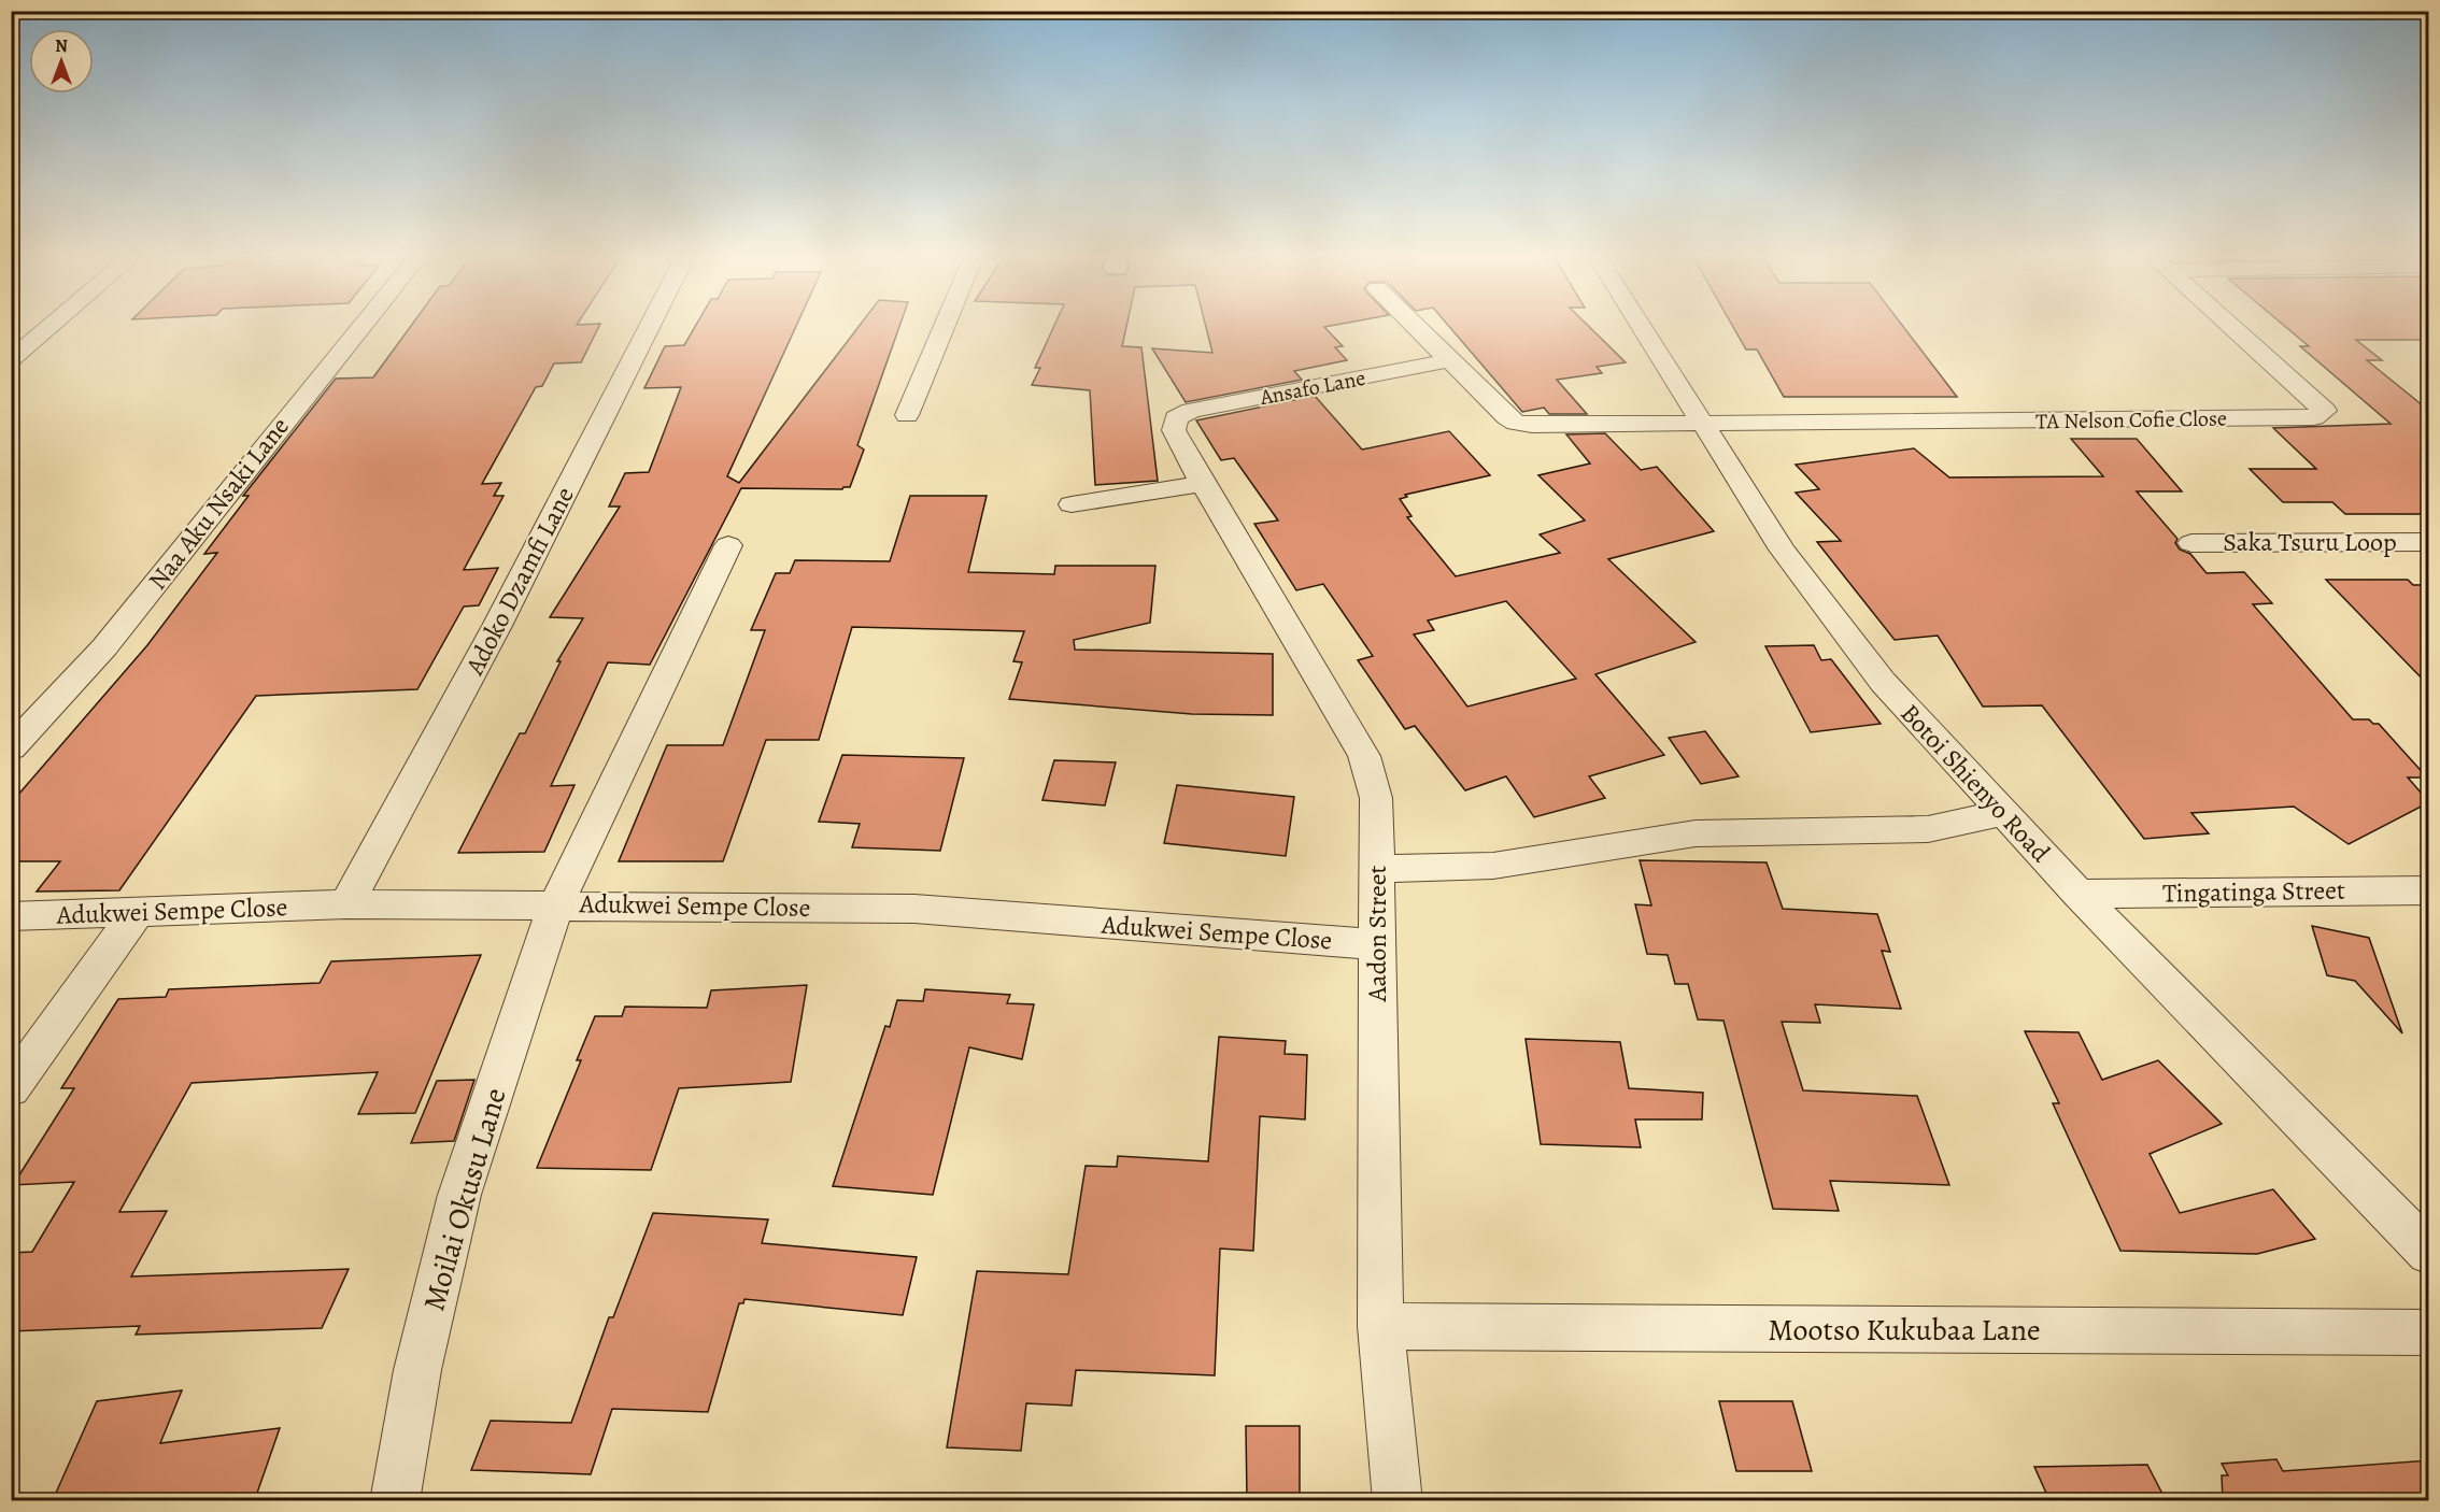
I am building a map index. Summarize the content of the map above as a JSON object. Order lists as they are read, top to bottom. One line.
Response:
{"streets":{"street":["Ansafo Lane","TA Nelson Cofie Close","Naa Aku Nsaki Lane","Saka Tsuru Loop","Adoko Dzamfi Lane","Botoi Shienyo Road","Tingatinga Street","Adukwei Sempe Close","Aadon Street","Moilai Okusu Lane","Mootso Kukubaa Lane"]},"crossings":[["Ansafo Lane","Aadon Street"],["TA Nelson Cofie Close","Botoi Shienyo Road"],["Adoko Dzamfi Lane","Adukwei Sempe Close"],["Botoi Shienyo Road","Tingatinga Street"],["Adukwei Sempe Close","Aadon Street"],["Adukwei Sempe Close","Moilai Okusu Lane"],["Aadon Street","Mootso Kukubaa Lane"]],"north":"top"}
